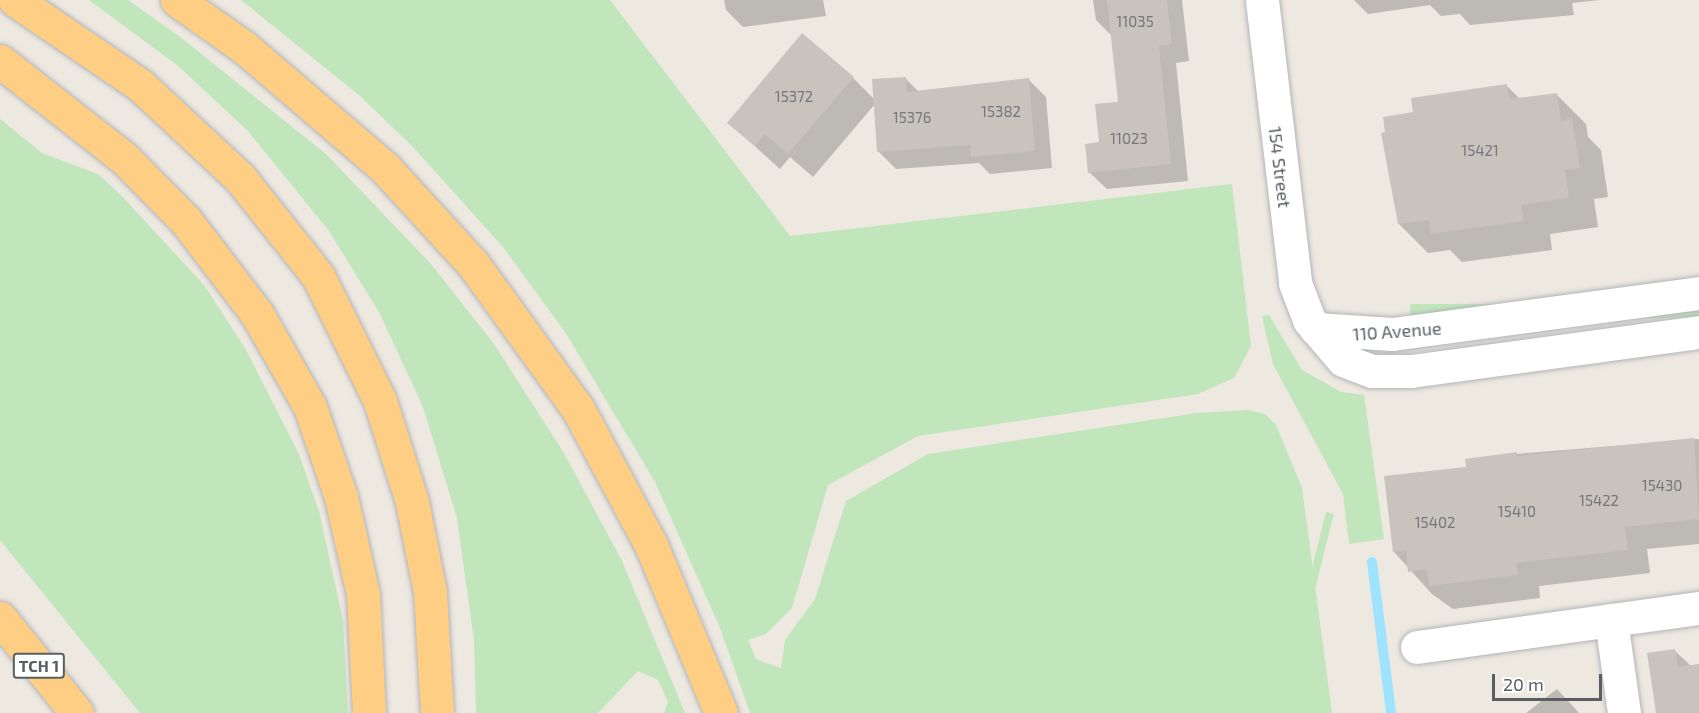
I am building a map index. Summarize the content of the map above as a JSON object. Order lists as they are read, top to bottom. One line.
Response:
{"streets":{"highway":["TCH 1"],"street":["154 Street","110 Avenue"]},"crossings":[["154 Street","110 Avenue"]],"house_numbers":["11035","15372","15382","15376","11023","15421","15430","15422","15410","15402"],"scale_bar":"20 m"}
